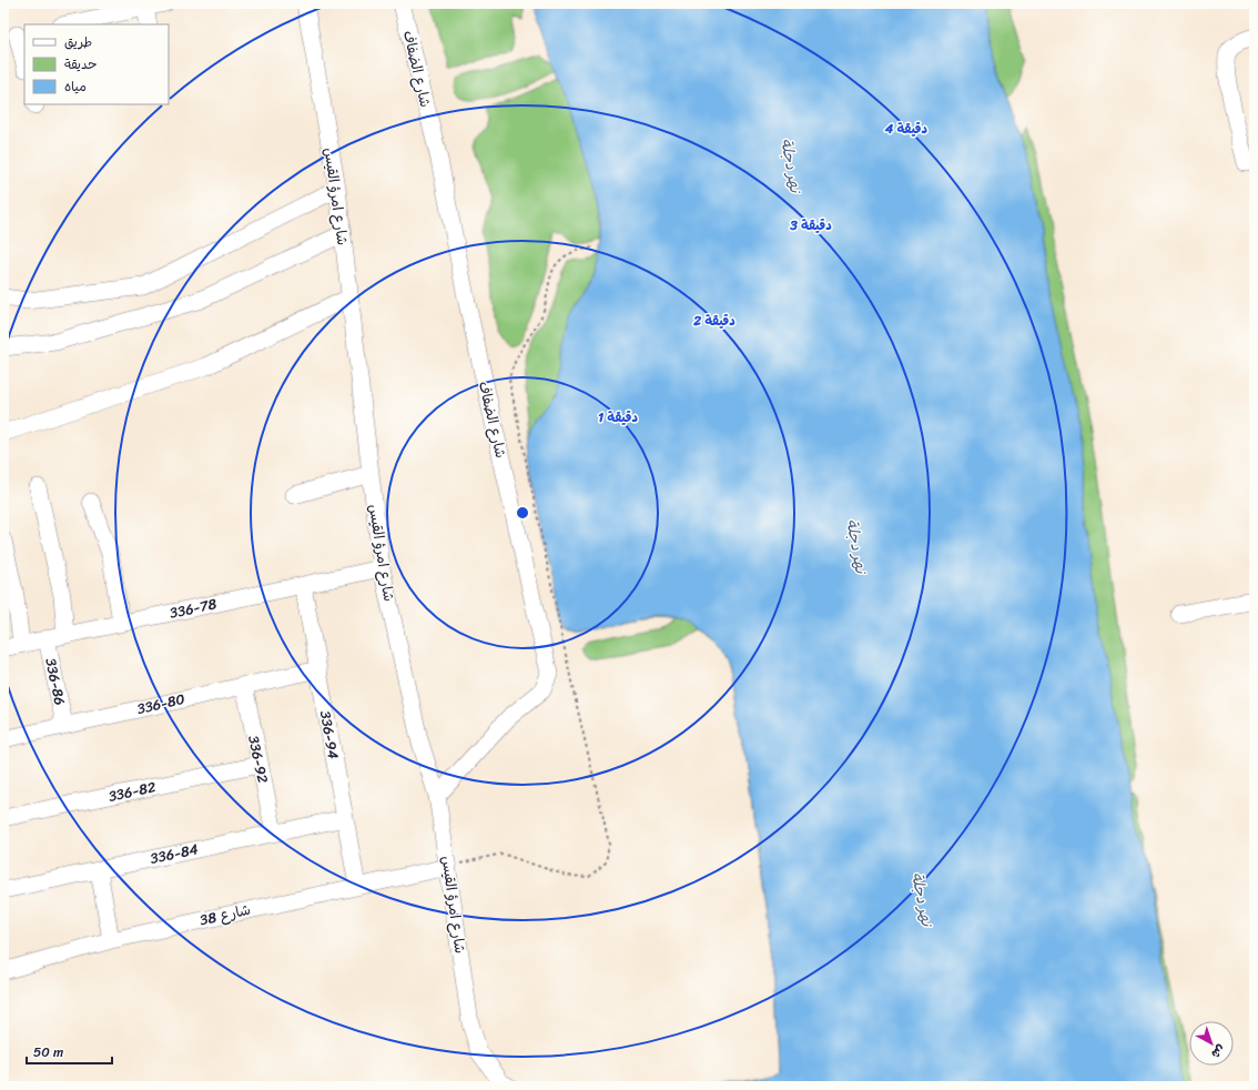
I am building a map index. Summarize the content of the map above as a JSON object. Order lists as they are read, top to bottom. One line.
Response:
{"streets":{"street":["شارع الضفاف","شارع امرؤ القيس","336-78","336-86","336-80","336-94","336-92","336-82","336-84","شارع 38"]},"crossings":[["شارع الضفاف","شارع امرؤ القيس"],["شارع امرؤ القيس","336-78"],["شارع امرؤ القيس","شارع 38"],["336-78","336-86"],["336-78","336-94"],["336-86","336-80"],["336-80","336-94"],["336-80","336-92"],["336-94","336-84"],["336-94","شارع 38"],["336-92","336-82"],["336-92","336-84"]],"water":["نهر دجلة"],"legend":["طريق","حديقة","مياه"],"scale_bar":"50 m","north":"bottom right","rings":["4 دقيقة","3 دقيقة","2 دقيقة","1 دقيقة"]}
